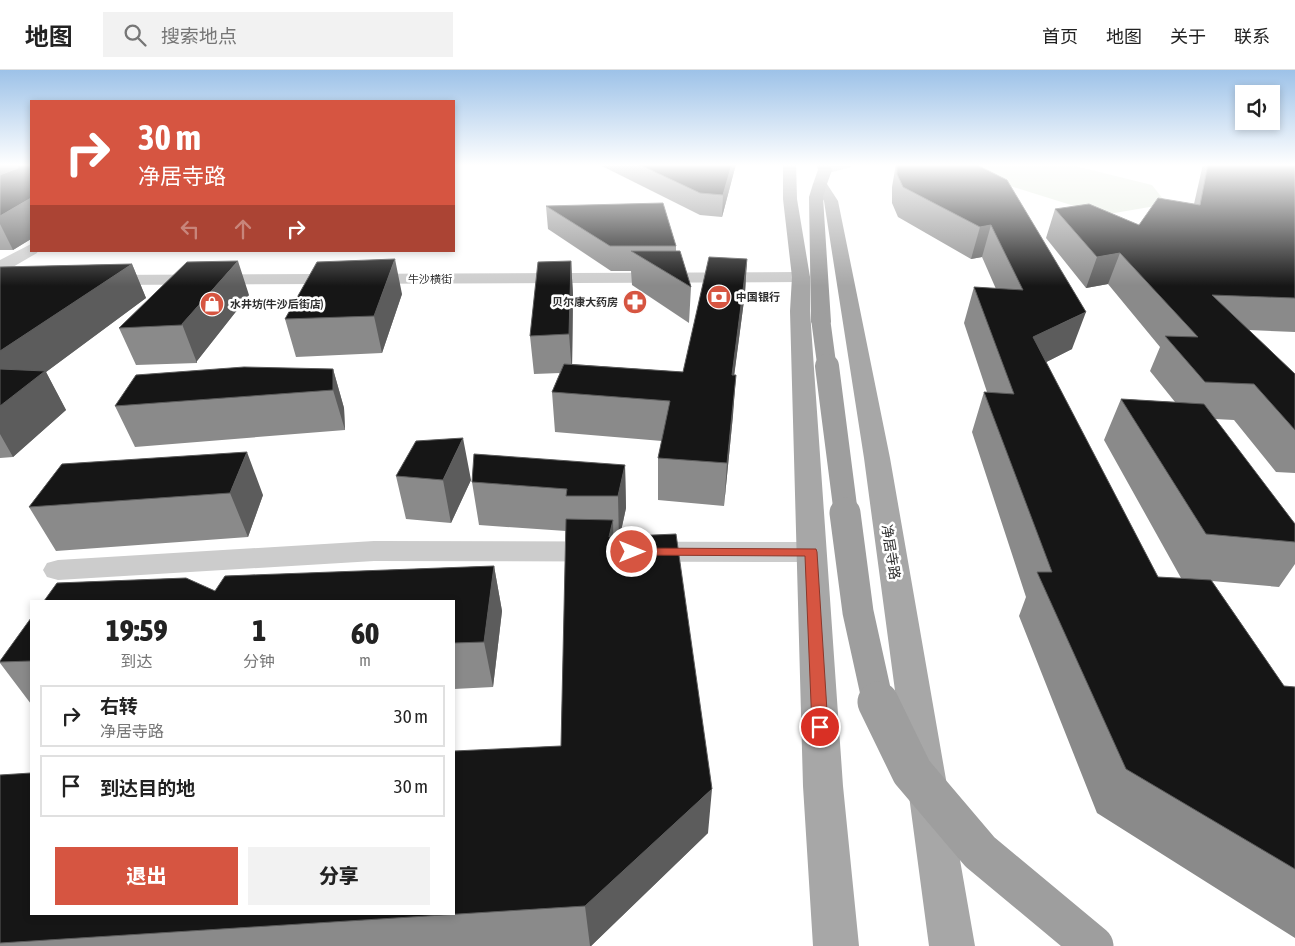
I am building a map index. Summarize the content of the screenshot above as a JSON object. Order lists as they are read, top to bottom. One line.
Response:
{"streets":{"main road":["净居寺路"],"street":["牛沙横街"]},"places":{"bank":["中国银行"],"pharmacy":["贝尔康大药房"],"shop":["水井坊(牛沙后街店)"]},"page":{"header":"地图","search":"搜索地点","nav":["首页","地图","关于","联系"],"turn":["30 m","净居寺路"],"eta":["19:59","到达","1","分钟","60","m"],"list":[{"name":"右转","note":"净居寺路","value":"30 m"},{"name":"到达目的地","value":"30 m"}],"buttons":["退出","分享"]}}
